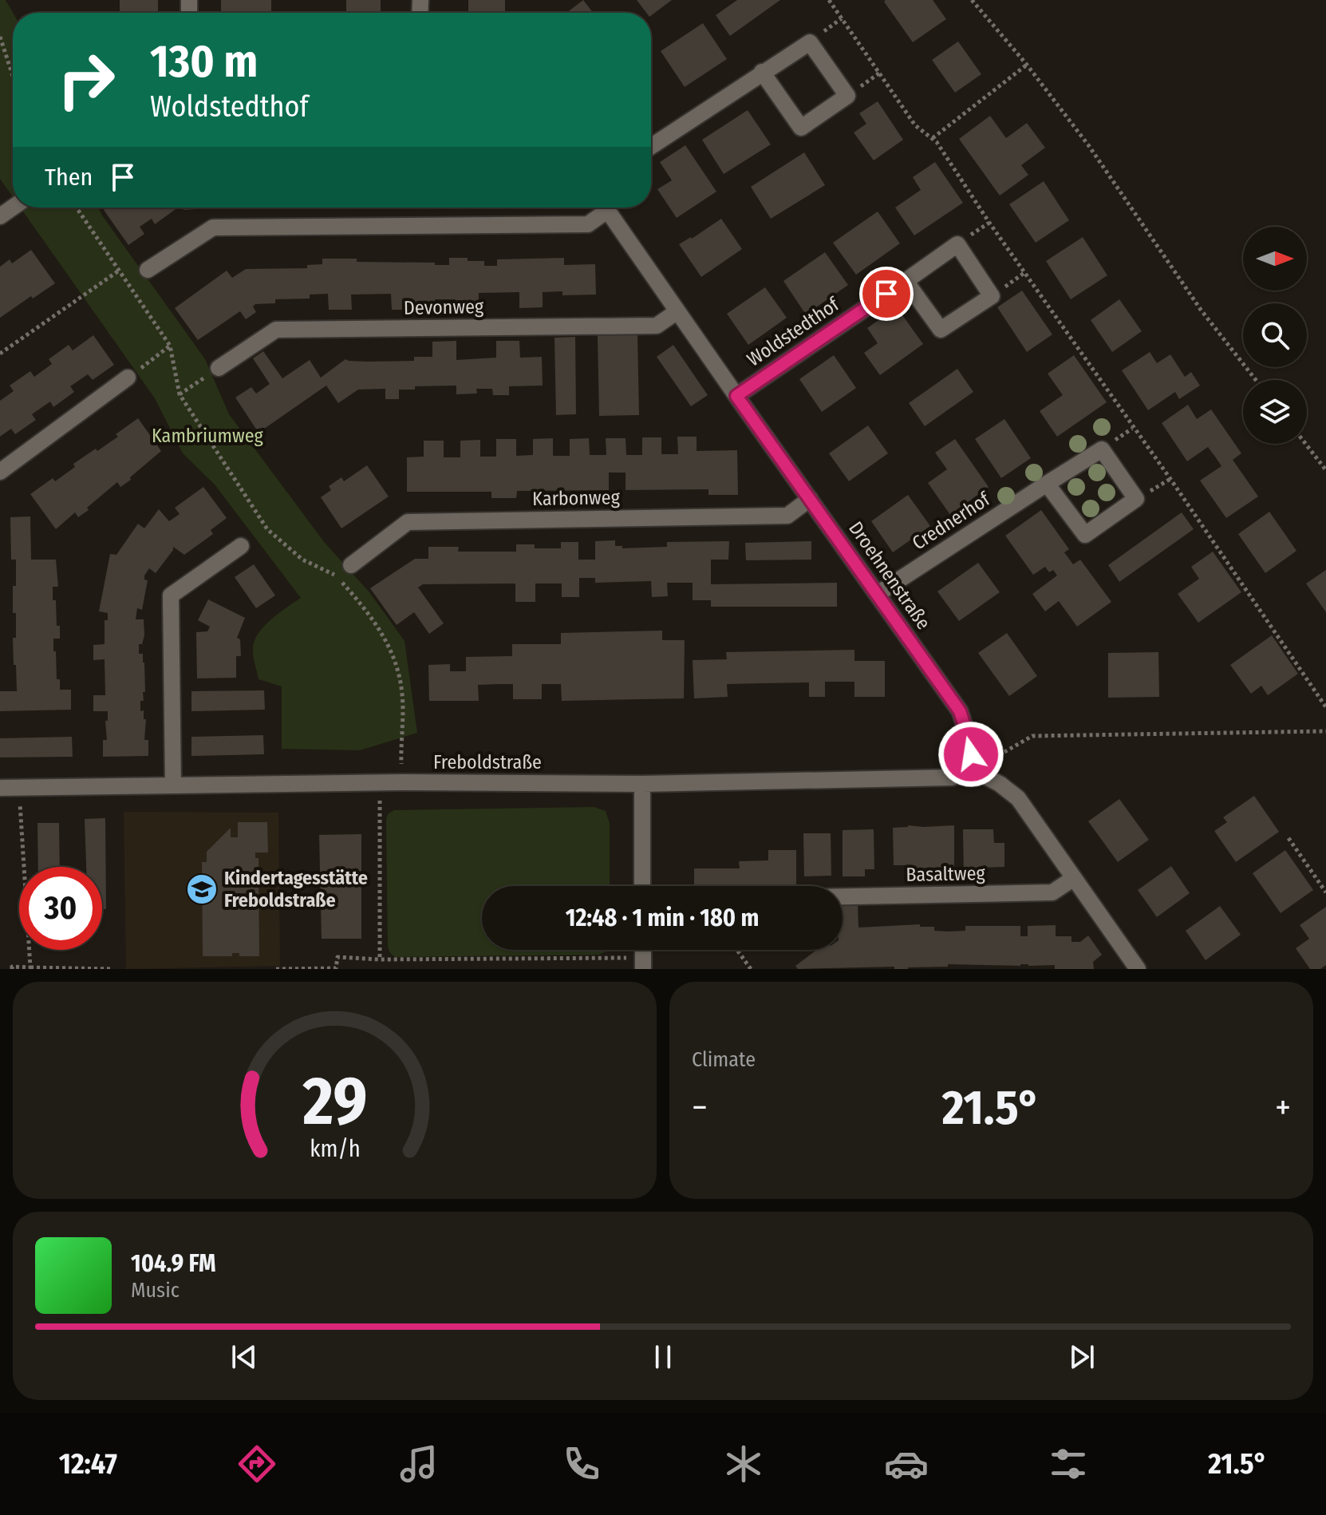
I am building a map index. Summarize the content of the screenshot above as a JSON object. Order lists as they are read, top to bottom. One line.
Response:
{"streets":{"street":["Devonweg","Woldstedthof","Karbonweg","Crednerhof","Droehnenstraße","Freboldstraße","Basaltweg"]},"crossings":[["Devonweg","Droehnenstraße"],["Woldstedthof","Droehnenstraße"],["Karbonweg","Droehnenstraße"],["Crednerhof","Droehnenstraße"],["Droehnenstraße","Freboldstraße"]],"parks":["Kambriumweg"],"places":{"school or university":["Kindertagesstätte Freboldstraße"]},"north":"right","page":{"turn":["130 m","Woldstedthof"],"then":"Then","limit":"30","trip":"12:48 · 1 min · 180 m","tile":"Climate","heat":["−","21.5°","+"],"song":["104.9 FM","Music"],"tabs":["12:47","21.5°"],"gauge":["29","km/h"]}}
